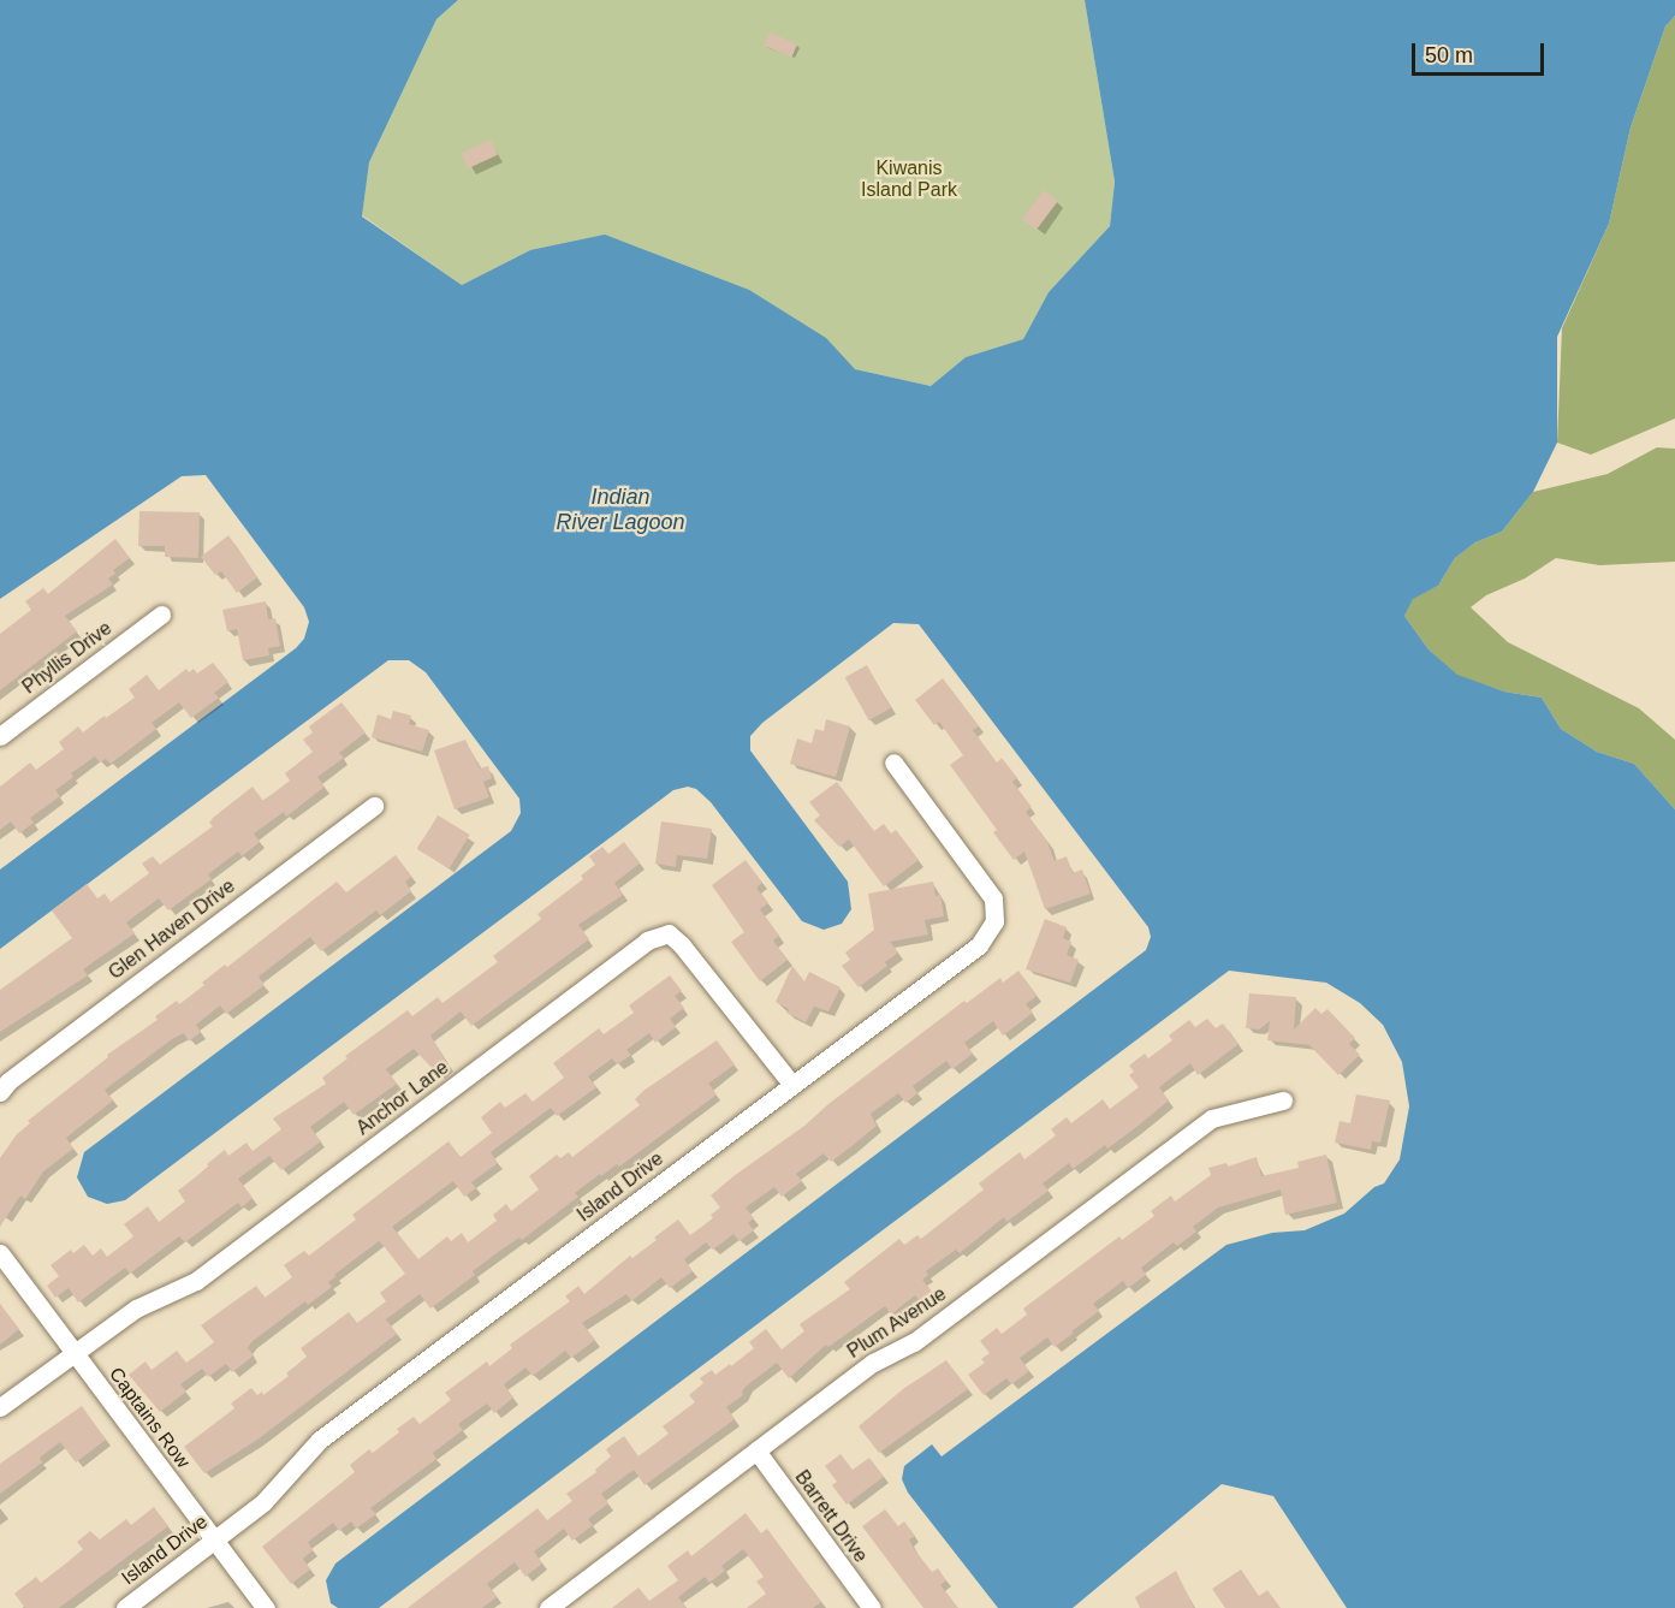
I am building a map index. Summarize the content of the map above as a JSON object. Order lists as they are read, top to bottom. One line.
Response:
{"streets":{"street":["Phyllis Drive","Glen Haven Drive","Anchor Lane","Island Drive","Plum Avenue","Captains Row","Barrett Drive"]},"crossings":[["Anchor Lane","Island Drive"],["Anchor Lane","Captains Row"],["Island Drive","Captains Row"],["Plum Avenue","Barrett Drive"]],"water":["Indian River Lagoon"],"parks":["Kiwanis Island Park"],"scale_bar":"50 m"}
